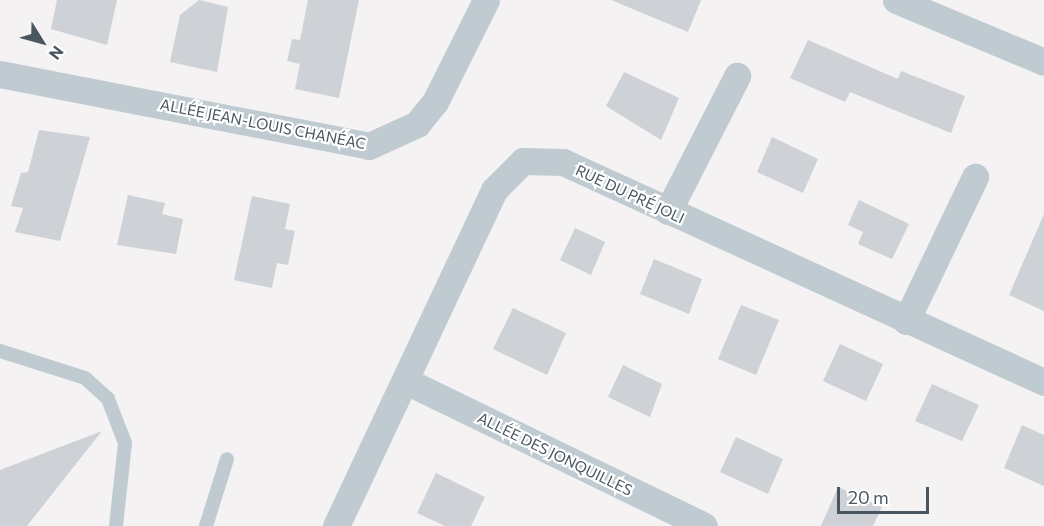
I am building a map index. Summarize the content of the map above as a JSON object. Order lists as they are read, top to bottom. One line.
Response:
{"streets":{"street":["ALLÉE JEAN-LOUIS CHANÉAC","RUE DU PRÉ JOLI","ALLÉE DES JONQUILLES"]},"crossings":[["RUE DU PRÉ JOLI","ALLÉE DES JONQUILLES"]],"scale_bar":"20 m","north":"bottom right"}
